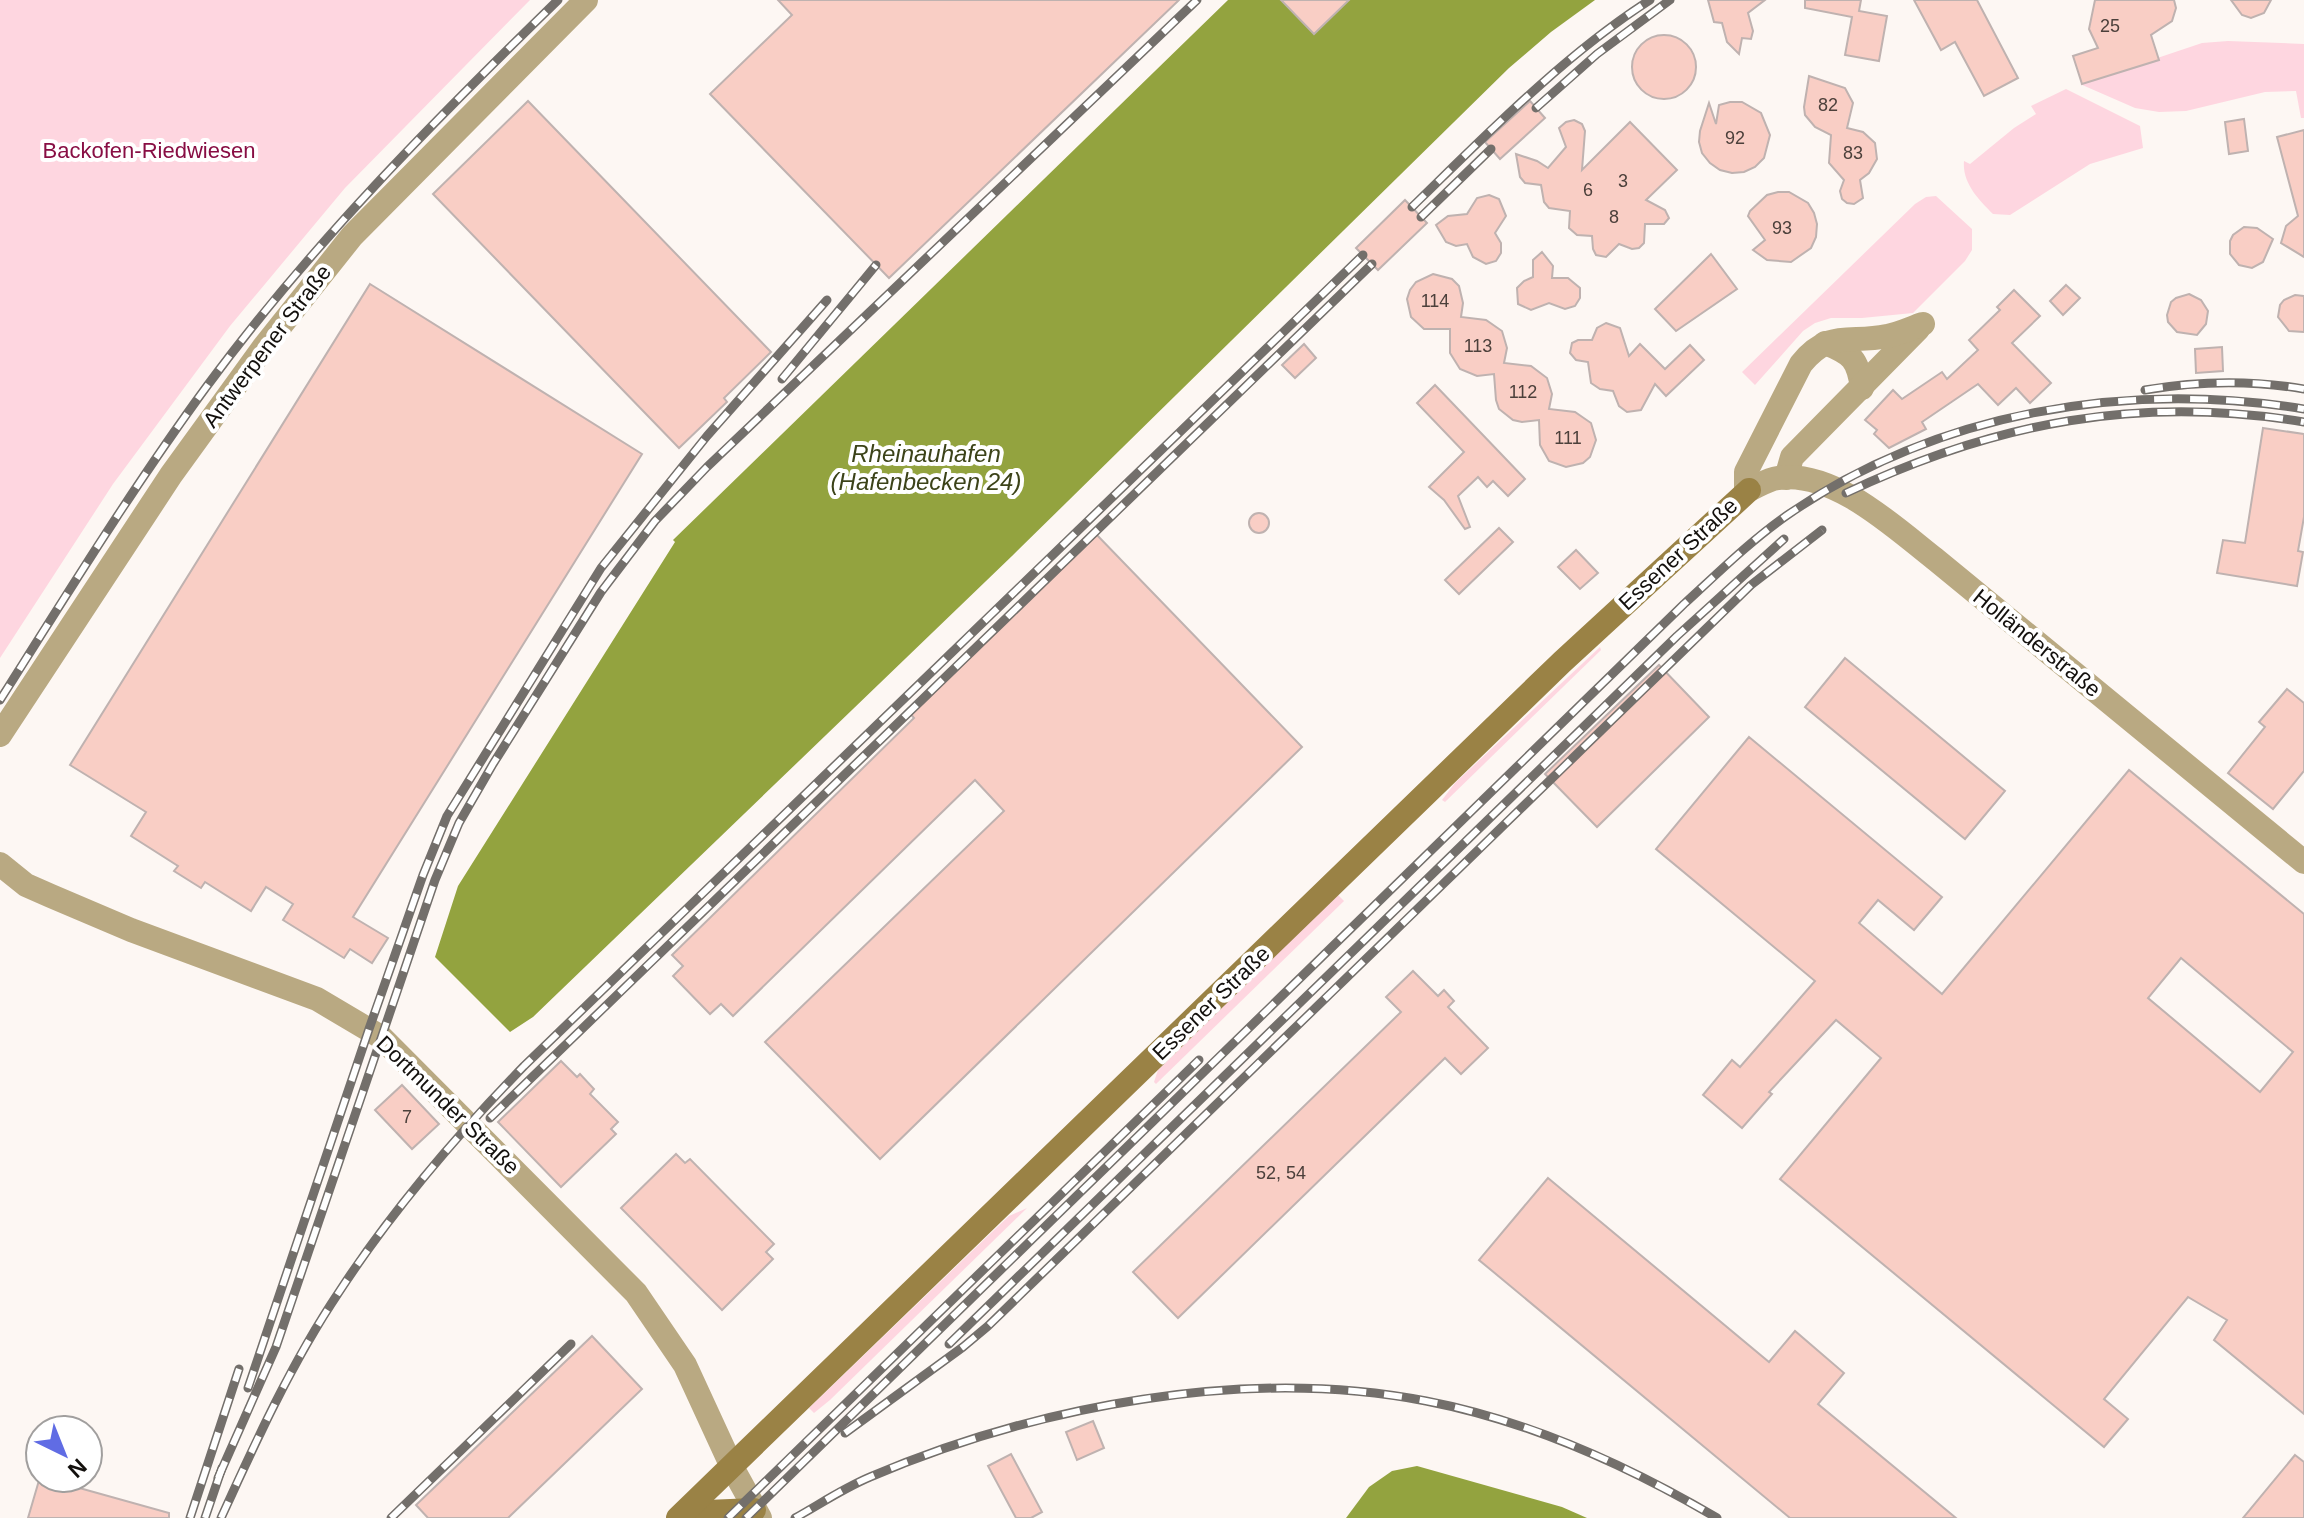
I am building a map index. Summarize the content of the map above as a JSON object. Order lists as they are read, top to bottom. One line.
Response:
{"streets":{"street":["Antwerpener Straße","Essener Straße","Holländerstraße","Dortmunder Straße"]},"crossings":[["Essener Straße","Holländerstraße"],["Essener Straße","Dortmunder Straße"]],"water":["Rheinauhafen (Hafenbecken 24)"],"parks":["Backofen-Riedwiesen"],"house_numbers":["25","82","92","83","3","6","8","93","114","113","112","111","7","52, 54"],"north":"bottom right"}
